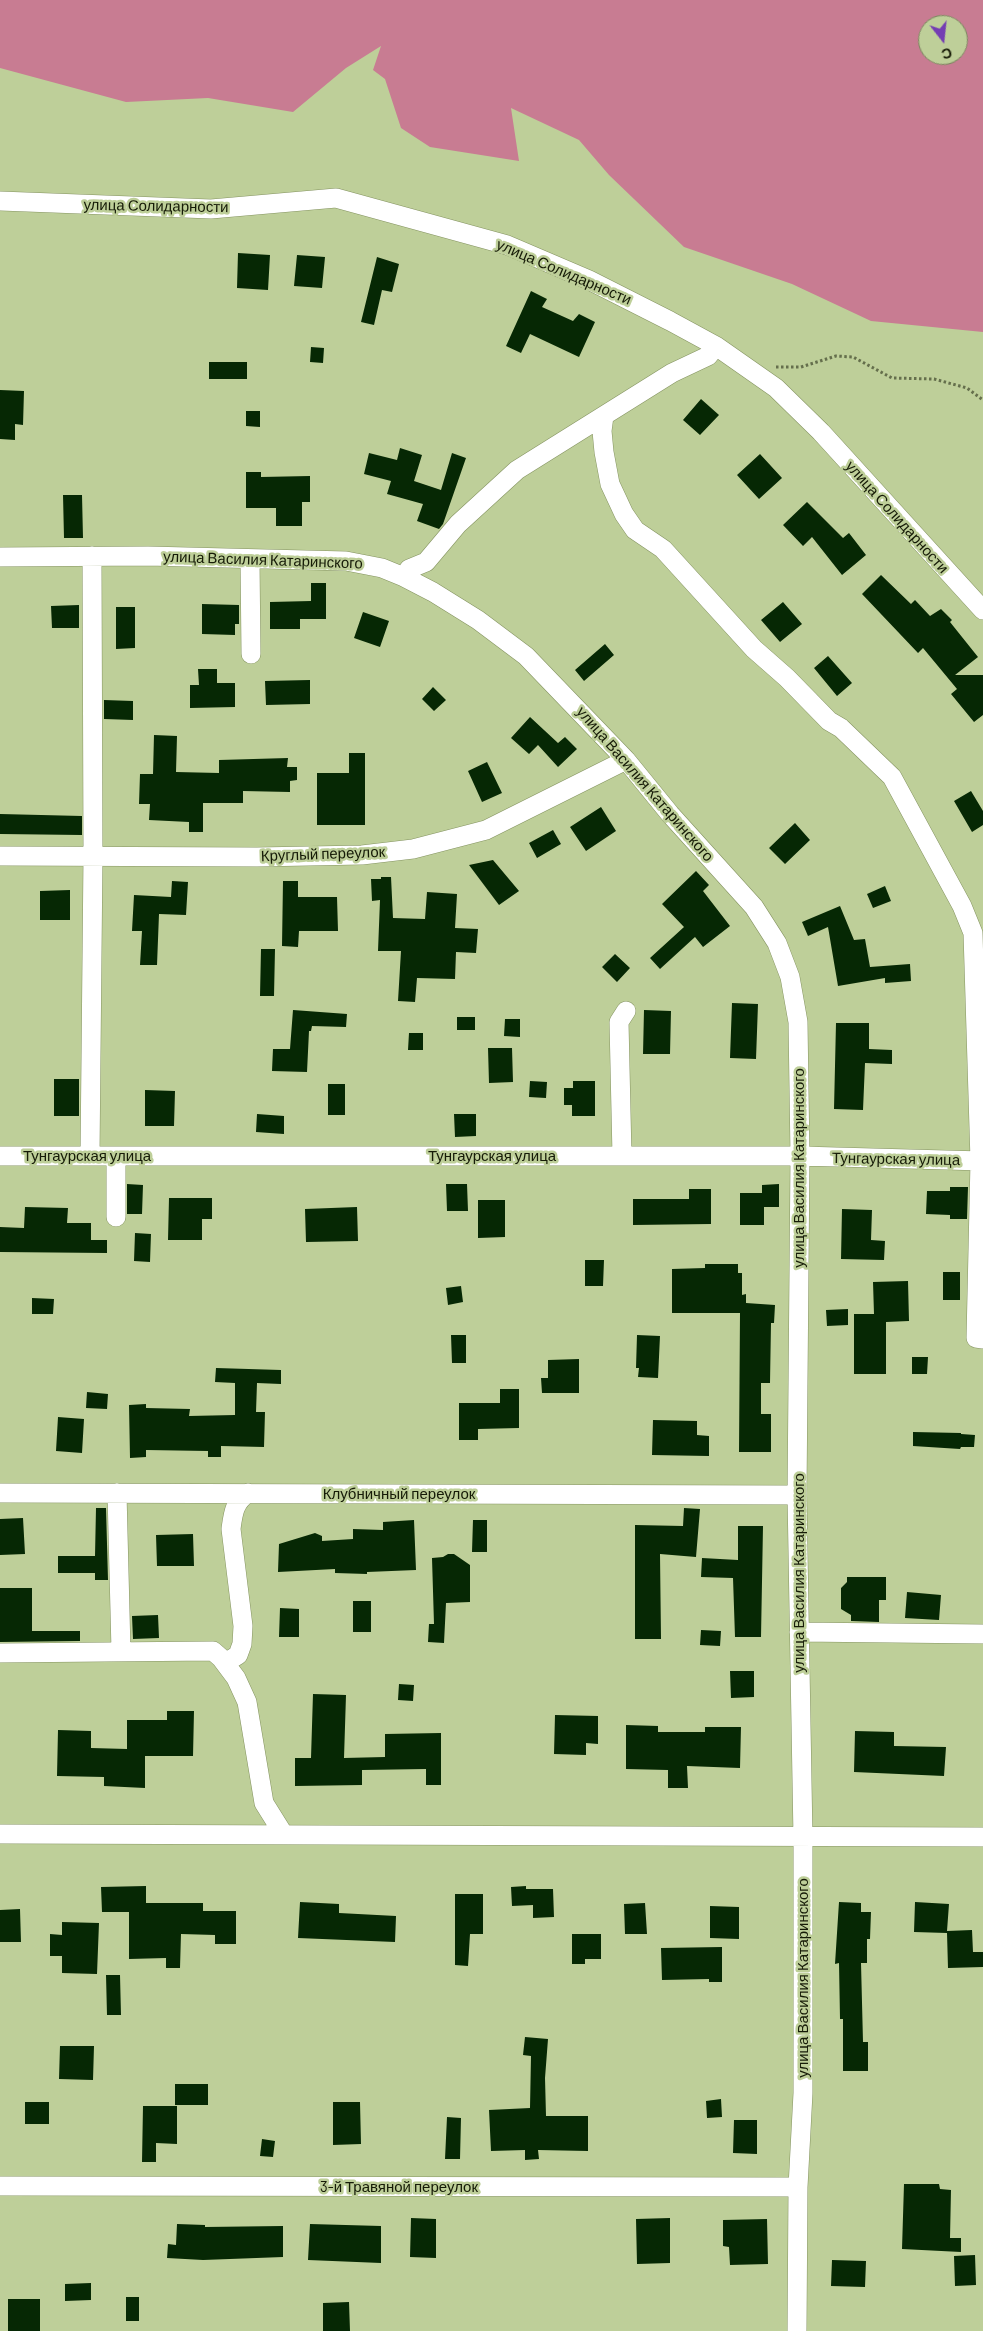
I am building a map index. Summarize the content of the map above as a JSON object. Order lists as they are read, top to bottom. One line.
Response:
{"streets":{"street":["улица Солидарности","улица Василия Катаринского","Круглый переулок","Тунгаурская улица","Клубничный переулок","3-й Травяной переулок"]},"crossings":[["улица Василия Катаринского","Круглый переулок"],["улица Василия Катаринского","Тунгаурская улица"],["улица Василия Катаринского","Клубничный переулок"],["улица Василия Катаринского","3-й Травяной переулок"]],"north":"bottom"}
